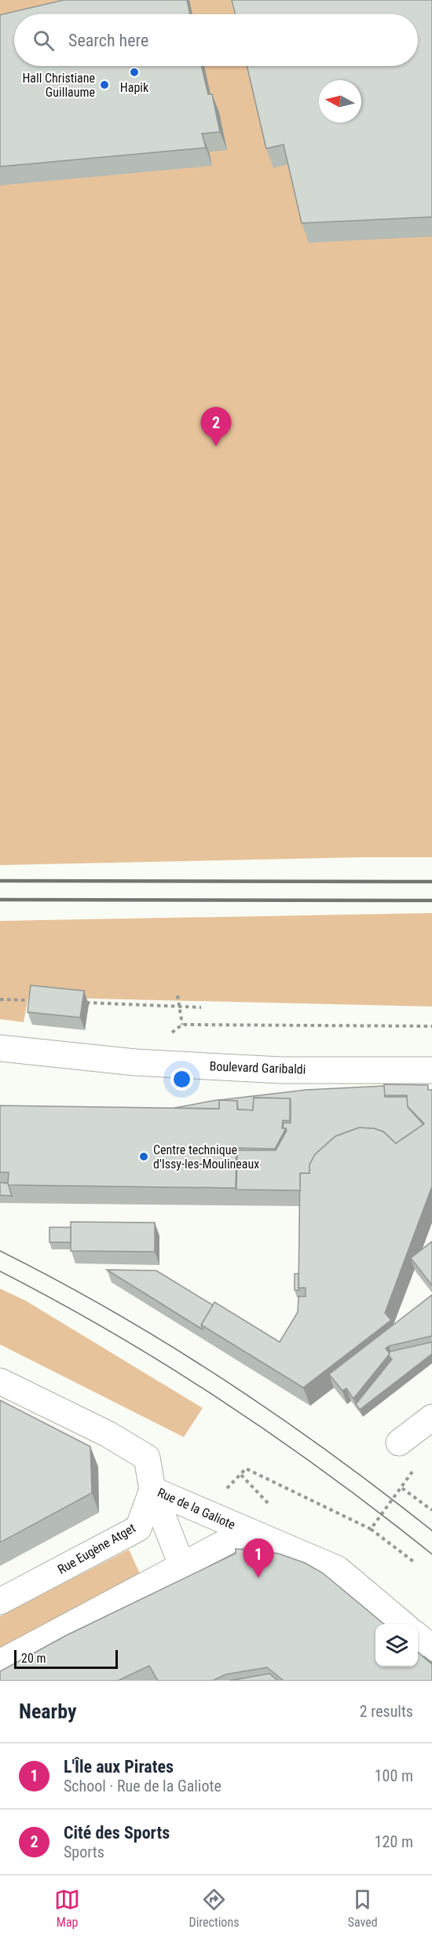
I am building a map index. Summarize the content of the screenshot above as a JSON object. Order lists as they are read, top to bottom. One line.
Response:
{"streets":{"street":["Boulevard Garibaldi","Rue de la Galiote","Rue Eugène Atget"]},"crossings":[["Rue de la Galiote","Rue Eugène Atget"]],"places":["Hapik","Hall Christiane Guillaume","Centre technique d'Issy-les-Moulineaux"],"scale_bar":"20 m","north":"left","page":{"search":"Search here","pins":["2","1"],"scale":"20 m","heading":["Nearby","2 results"],"list":[{"mark":"1","name":"L'Île aux Pirates","note":"School · Rue de la Galiote","value":"100 m"},{"mark":"2","name":"Cité des Sports","note":"Sports","value":"120 m"}],"nav":["Map","Directions","Saved"]}}
